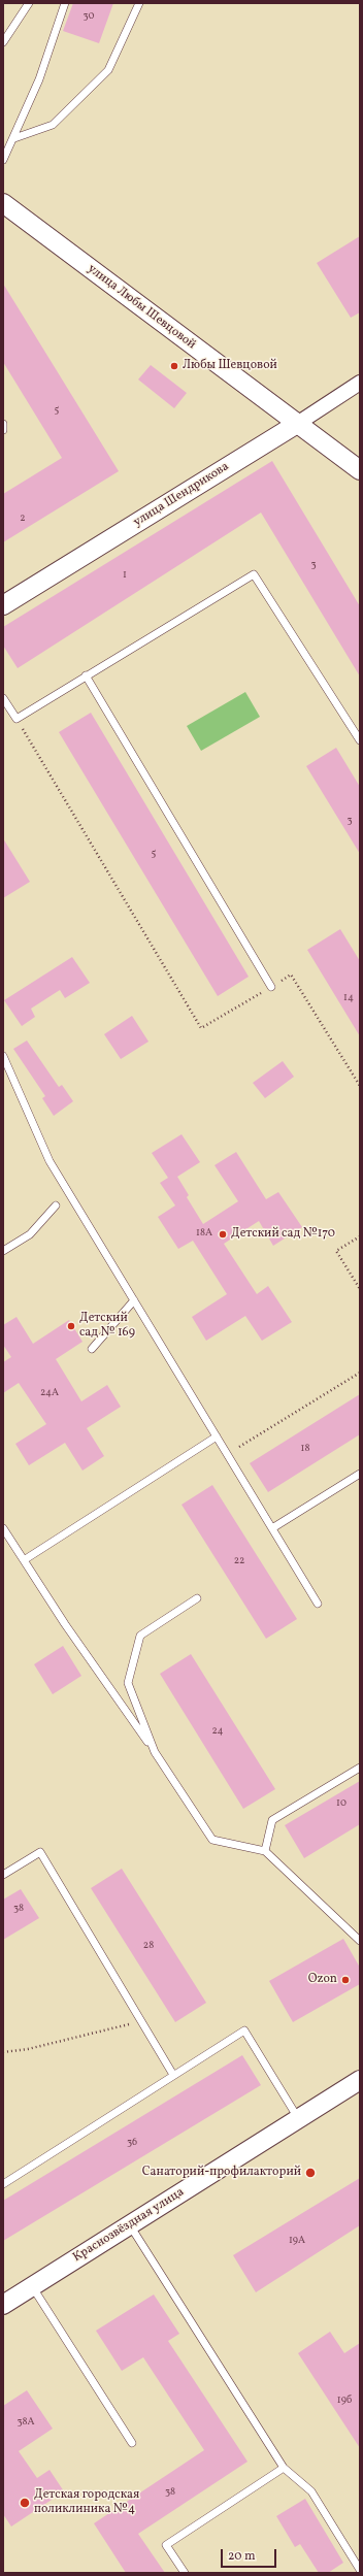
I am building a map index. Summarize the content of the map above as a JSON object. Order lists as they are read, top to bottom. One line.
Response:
{"streets":{"street":["улица Любы Шевцовой","улица Шендрикова","Краснозвёздная улица"]},"crossings":[["улица Любы Шевцовой","улица Шендрикова"]],"places":["Любы Шевцовой","Детский сад №170","Детский сад № 169","Ozon","Cанаторий-профилакторий","Детская городская поликлиника №4"],"house_numbers":["30","5","2","3","1","3","5","14","18А","24А","18","22","24","10","38","28","36","19А","19б","38А","38"],"scale_bar":"20 m"}
